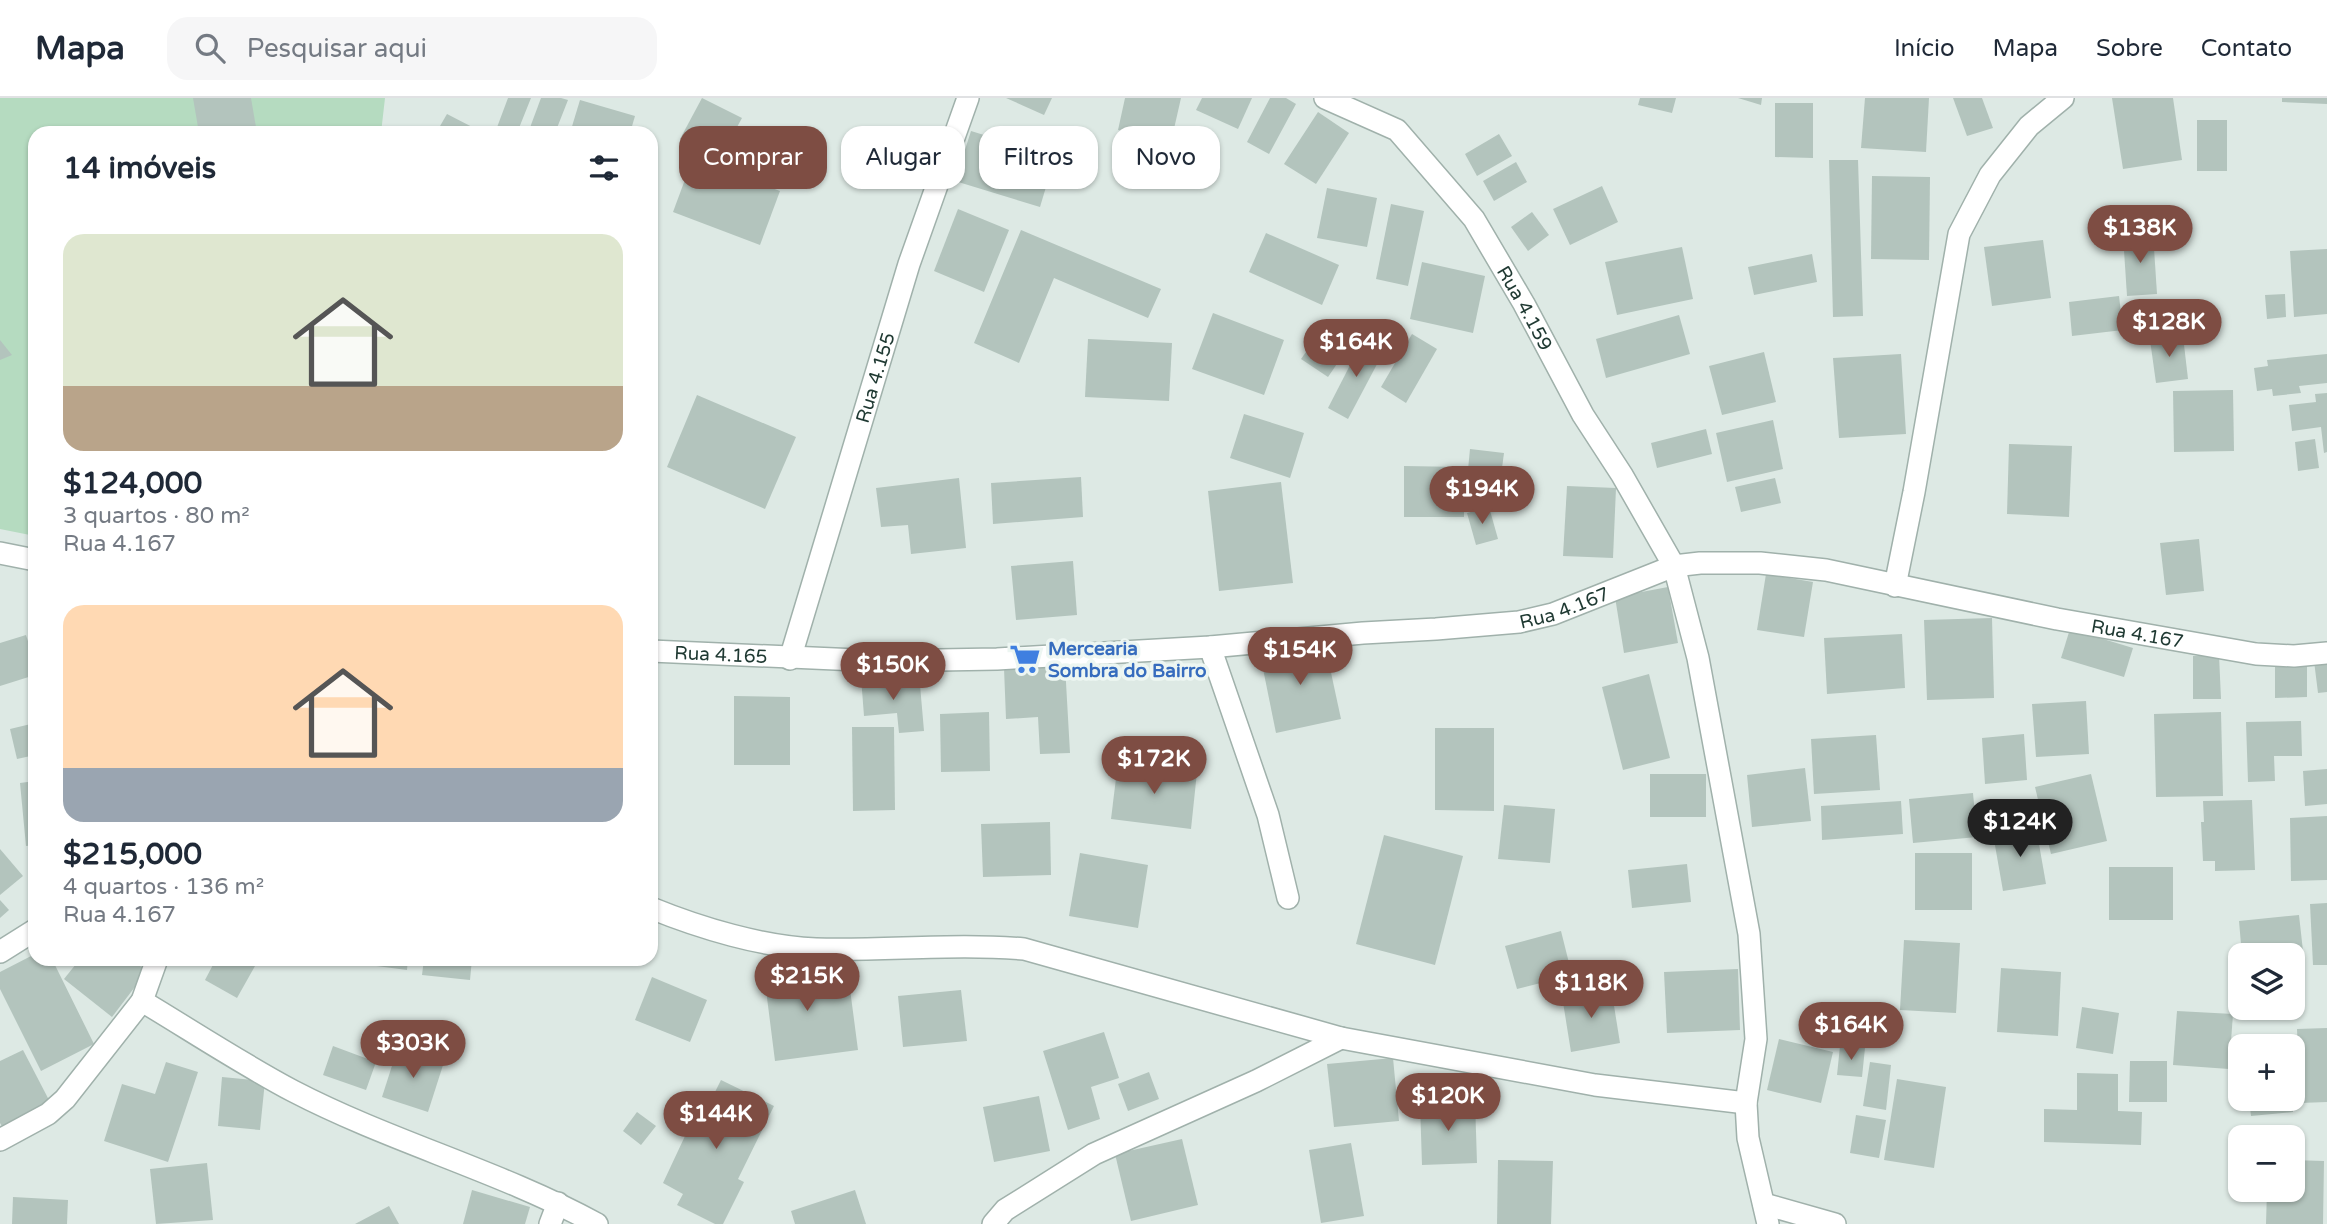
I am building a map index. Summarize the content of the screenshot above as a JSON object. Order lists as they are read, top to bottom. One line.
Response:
{"streets":{"street":["Rua 4.159","Rua 4.155","Rua 4.167","Rua 4.165"]},"crossings":[["Rua 4.159","Rua 4.167"],["Rua 4.155","Rua 4.167"],["Rua 4.155","Rua 4.165"],["Rua 4.167","Rua 4.165"]],"places":{"supermarket":["Mercearia Sombra do Bairro"]},"page":{"header":"Mapa","search":"Pesquisar aqui","nav":["Início","Mapa","Sobre","Contato"],"chip":["Comprar","Alugar","Filtros","Novo"],"heading":"14 imóveis","price":["$138K","$128K","$164K","$194K","$154K","$150K","$172K","$124K","$215K","$118K","$164K","$303K","$120K","$144K"],"list":[{"name":"$124,000","note":"3 quartos · 80 m² · Rua 4.167"},{"name":"$215,000","note":"4 quartos · 136 m² · Rua 4.167"}],"map_buttons":["+","−"]}}
